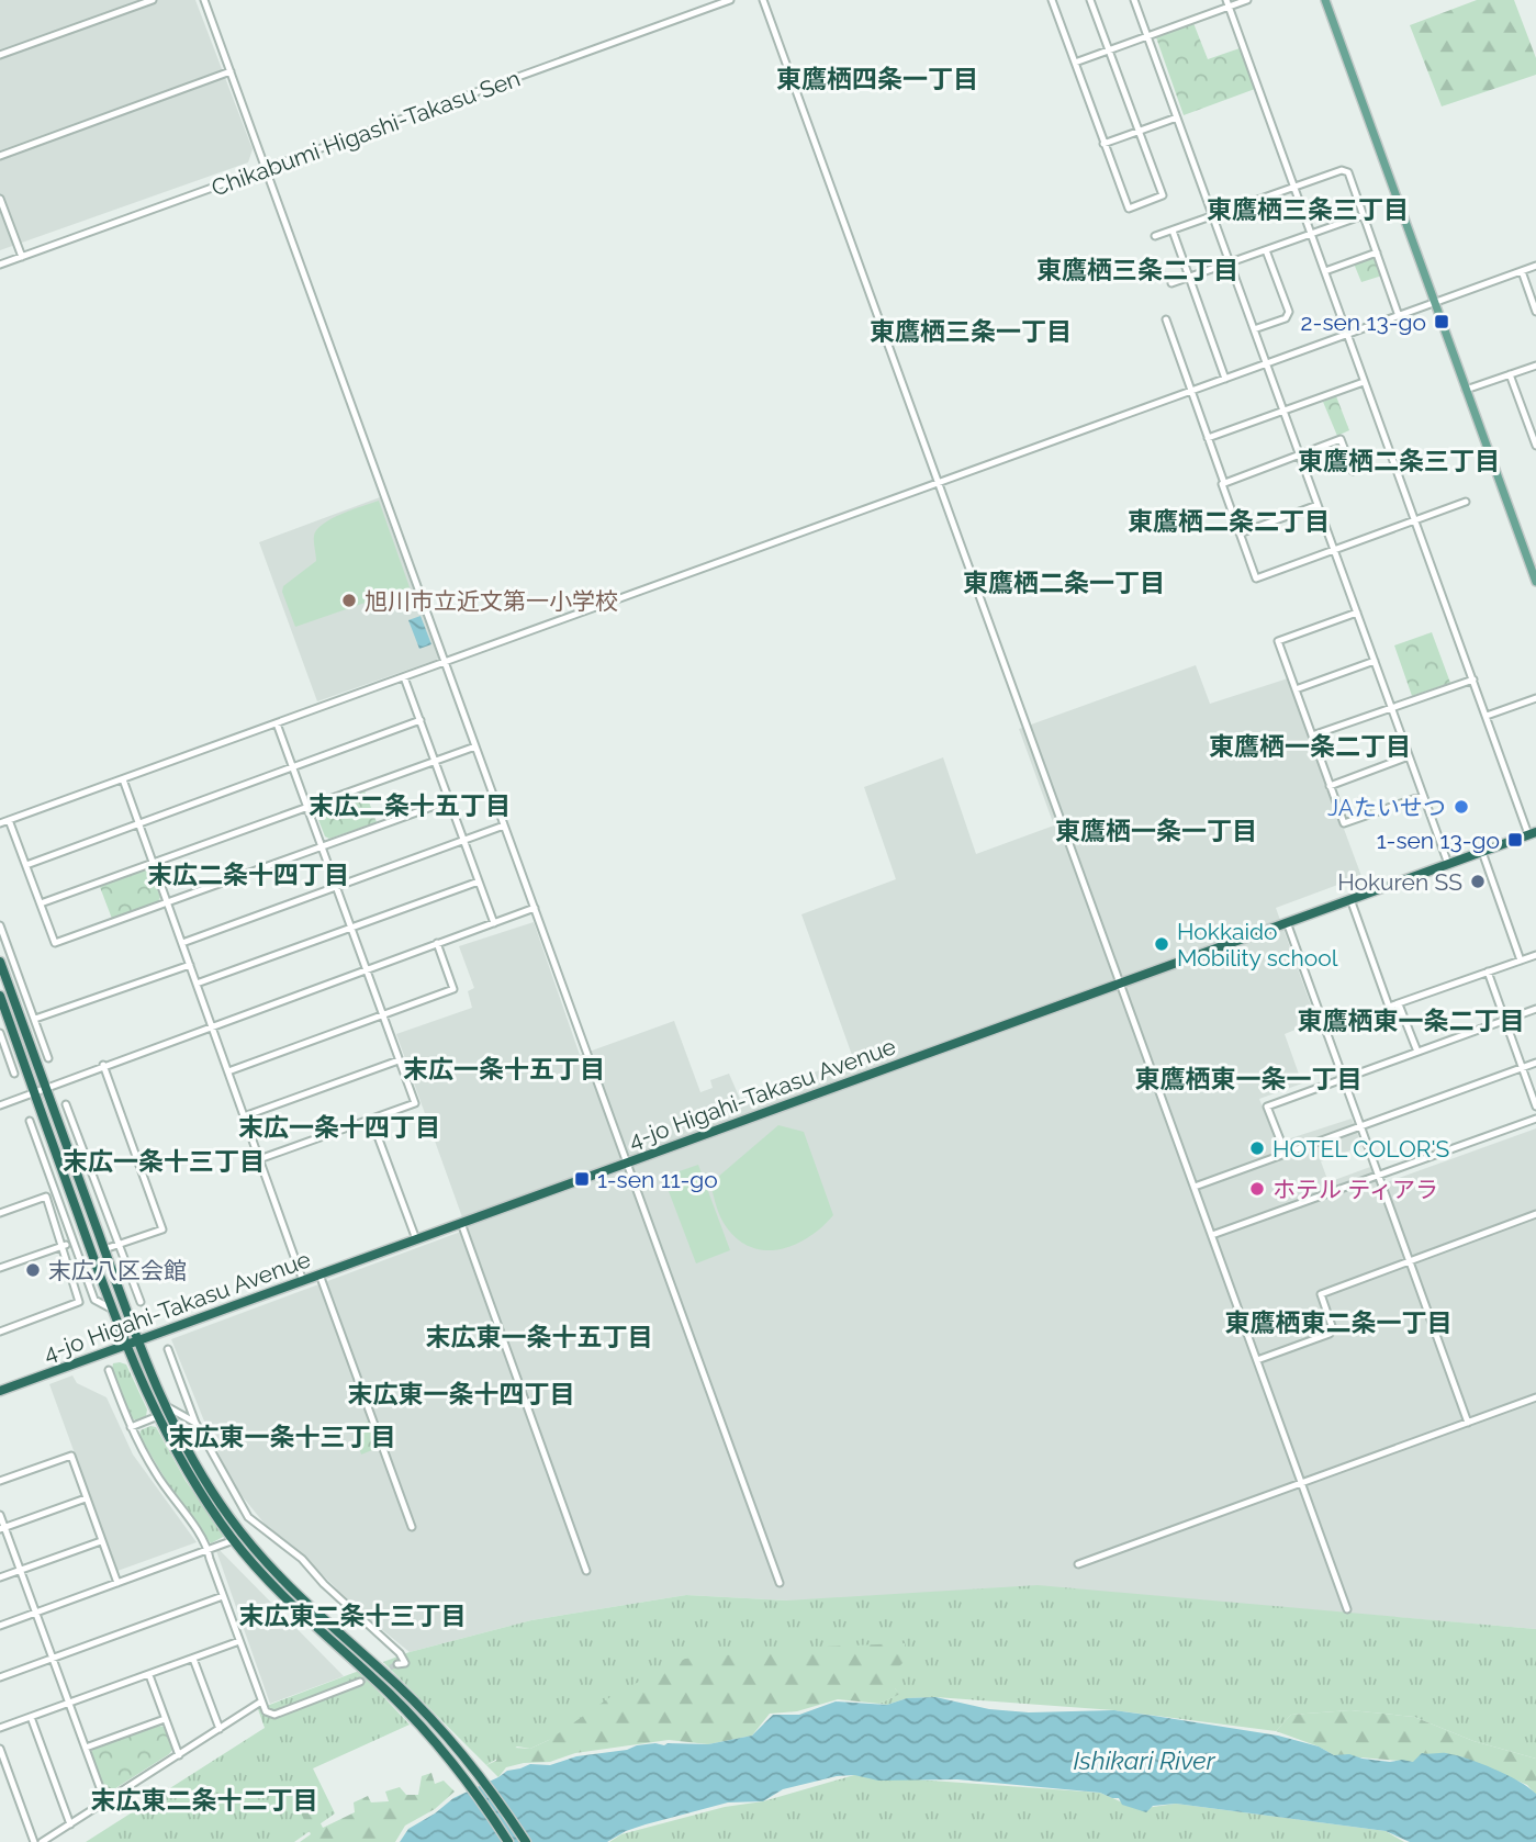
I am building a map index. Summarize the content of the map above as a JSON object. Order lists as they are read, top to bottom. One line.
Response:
{"streets":{"highway":["4-jo Higahi-Takasu Avenue"],"street":["Chikabumi Higashi-Takasu Sen"]},"districts":["東鷹栖四条一丁目","東鷹栖三条三丁目","東鷹栖三条二丁目","東鷹栖三条一丁目","東鷹栖二条三丁目","東鷹栖二条二丁目","東鷹栖二条一丁目","東鷹栖一条二丁目","末広二条十五丁目","東鷹栖一条一丁目","末広二条十四丁目","東鷹栖東一条二丁目","末広一条十五丁目","東鷹栖東一条一丁目","末広一条十四丁目","末広一条十三丁目","東鷹栖東二条一丁目","末広東一条十五丁目","末広東一条十四丁目","末広東一条十三丁目","末広東二条十三丁目","末広東二条十二丁目"],"water":["Ishikari River"],"places":{"transit":["2-sen 13-go","1-sen 13-go","1-sen 11-go"],"other":["旭川市立近文第一小学校","JAたいせつ","Hokuren SS","Hokkaido Mobility school","HOTEL COLOR'S","ホテル ティアラ","末広八区会館"]}}
